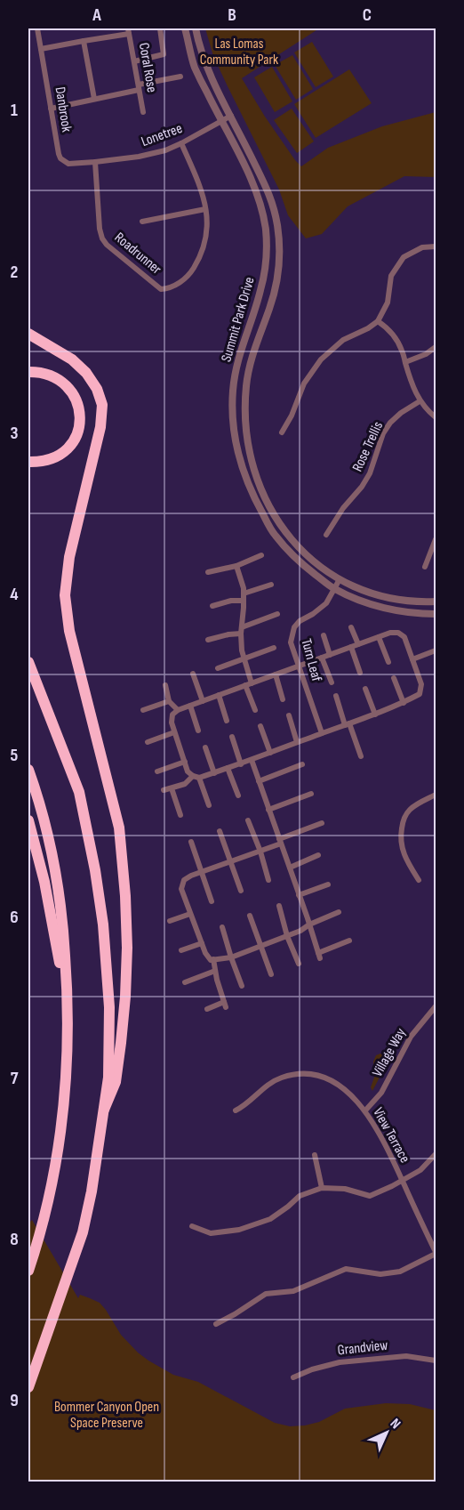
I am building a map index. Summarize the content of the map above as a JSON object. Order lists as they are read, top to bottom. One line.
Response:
{"streets":{"street":["Coral Rose","Danbrook","Lonetree","Roadrunner","Summit Park Drive","Rose Trellis","Turn Leaf","Village Way","View Terrace","Grandview"]},"crossings":[["Danbrook","Lonetree"],["Danbrook","Roadrunner"],["Lonetree","Roadrunner"],["Lonetree","Summit Park Drive"],["Summit Park Drive","Turn Leaf"],["Village Way","View Terrace"]],"parks":["Las Lomas Community Park","Bommer Canyon Open Space Preserve"],"north":"top right","grid":{"columns":["A","B","C"],"rows":["1","2","3","4","5","6","7","8","9"]}}
